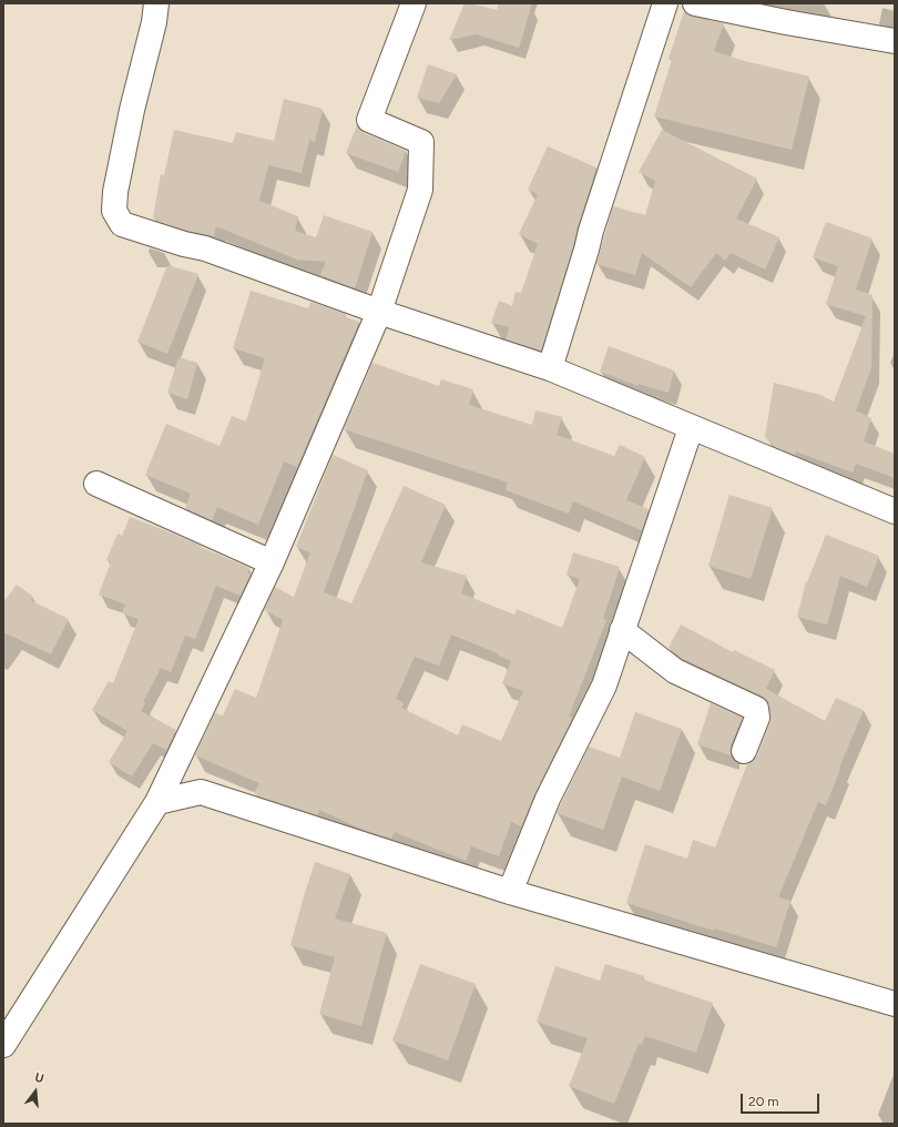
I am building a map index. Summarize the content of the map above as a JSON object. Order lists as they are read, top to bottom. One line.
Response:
{"scale_bar":"20 m","north":"top"}
